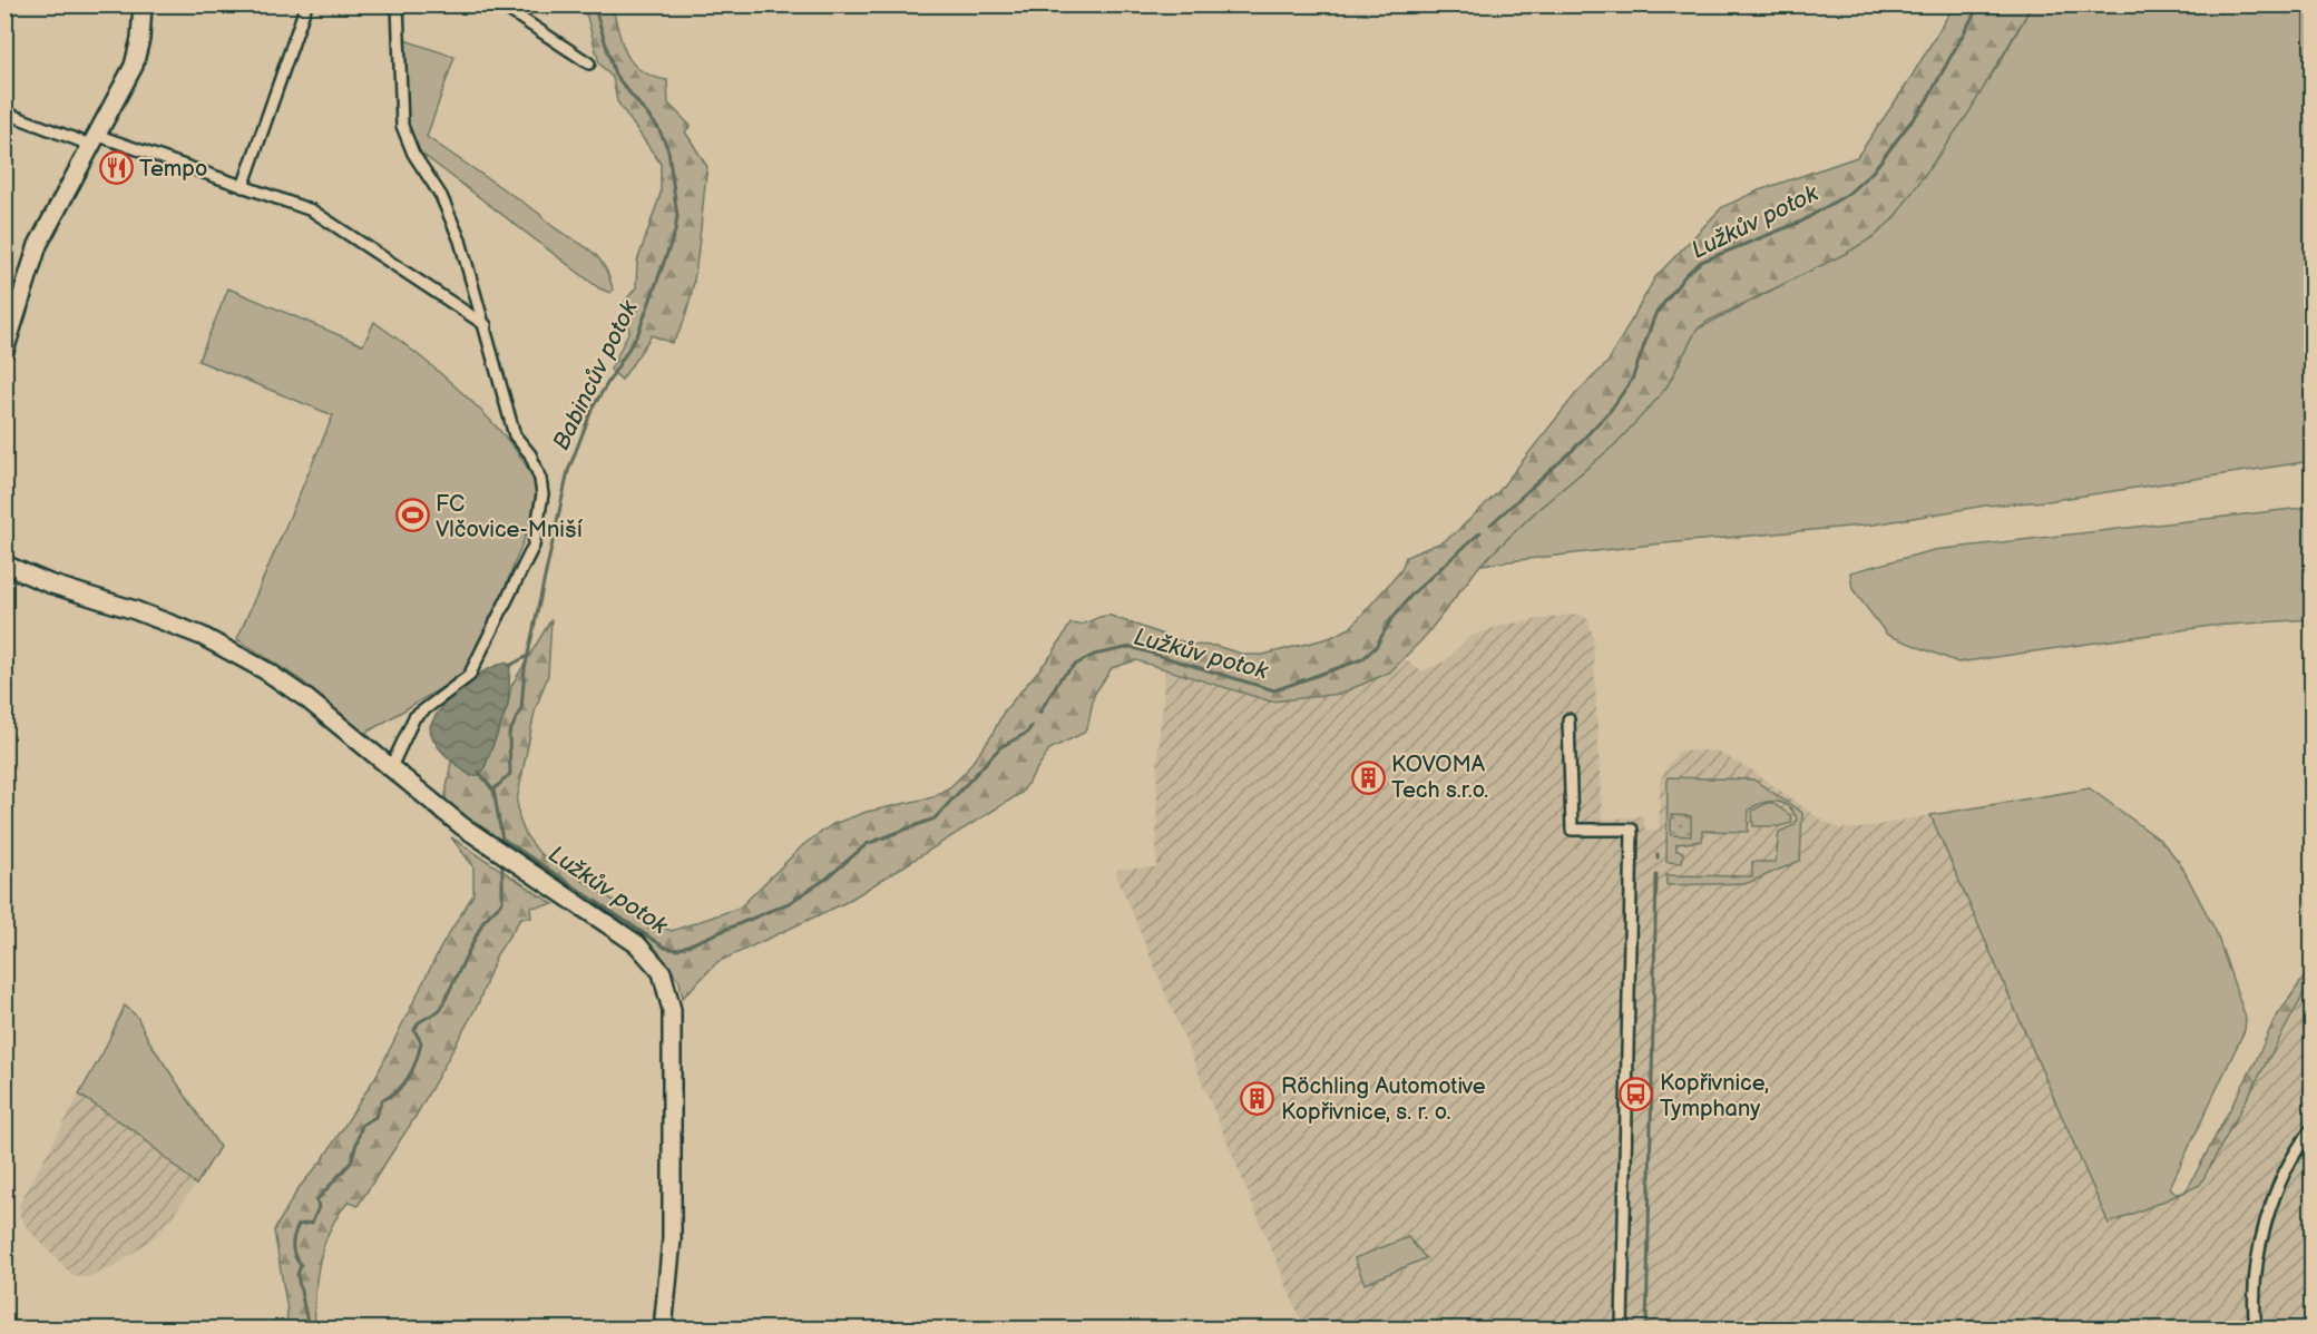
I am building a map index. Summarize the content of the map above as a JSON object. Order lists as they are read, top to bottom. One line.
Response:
{"water":["Lužkův potok","Babincův potok"],"places":{"restaurant":["Tempo"],"sports":["FC Vlčovice-Mniší"],"building":["KOVOMA Tech s.r.o.","Röchling Automotive Kopřivnice, s. r. o."],"bus stop":["Kopřivnice, Tymphany"]}}
